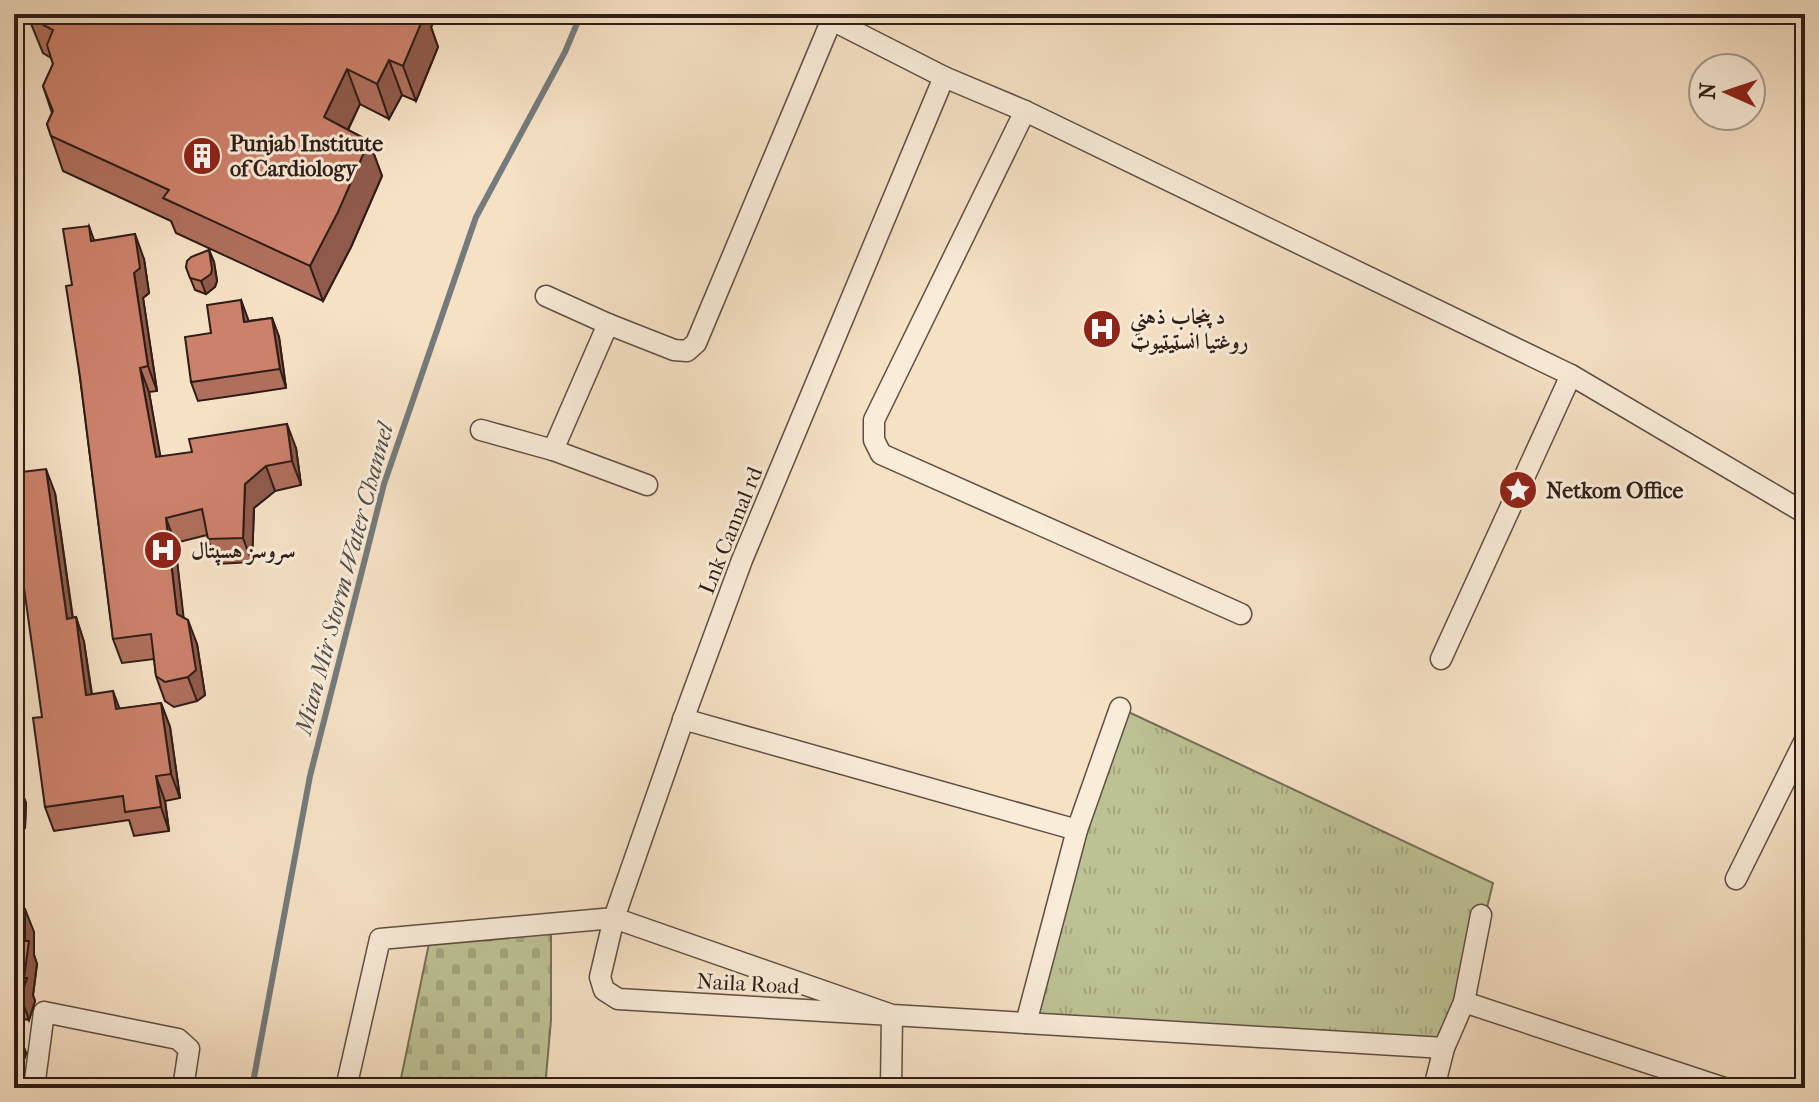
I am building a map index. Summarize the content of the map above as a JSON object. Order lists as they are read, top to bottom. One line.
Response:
{"streets":{"street":["Lnk Cannal rd","Naila Road"]},"crossings":[["Lnk Cannal rd","Naila Road"]],"water":["Mian Mir Storm Water Channel"],"places":{"building":["Punjab Institute of Cardiology"],"hospital":["د پنجاب ذهني روغتیا انسټیټیوټ","سروسز ہسپتال"],"place":["Netkom Office"]},"north":"left"}
